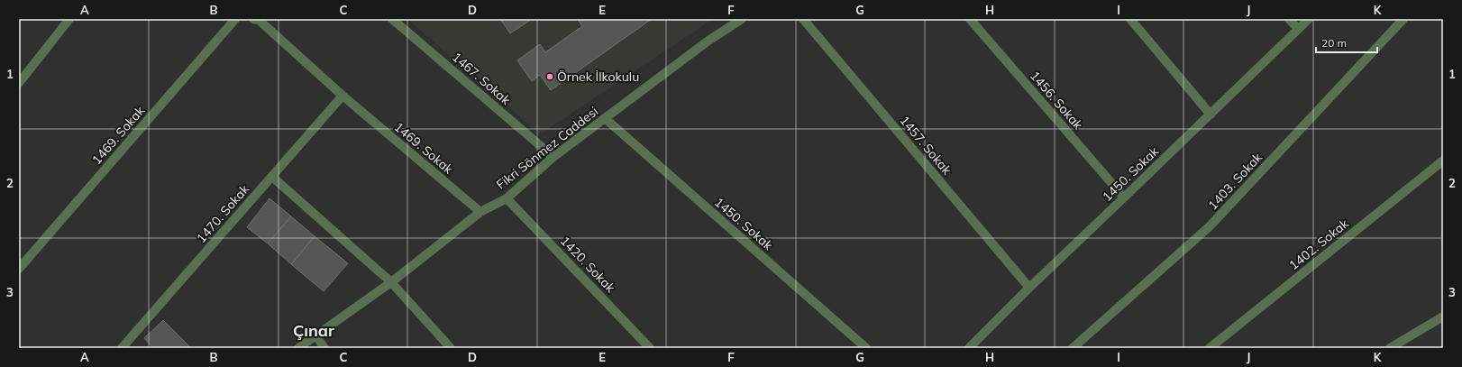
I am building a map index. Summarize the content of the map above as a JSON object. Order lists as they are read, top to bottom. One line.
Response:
{"streets":{"street":["1467. Sokak","1456. Sokak","1469. Sokak","1457. Sokak","Fikri Sönmez Caddesi","1450. Sokak","1403. Sokak","1470. Sokak","1402. Sokak","1420. Sokak"]},"crossings":[["1467. Sokak","Fikri Sönmez Caddesi"],["1456. Sokak","1450. Sokak"],["1469. Sokak","Fikri Sönmez Caddesi"],["1469. Sokak","1470. Sokak"],["1457. Sokak","1450. Sokak"],["Fikri Sönmez Caddesi","1450. Sokak"],["Fikri Sönmez Caddesi","1420. Sokak"]],"districts":["Çınar"],"places":["Örnek İlkokulu"],"scale_bar":"20 m","grid":{"columns":["A","B","C","D","E","F","G","H","I","J","K"],"rows":["1","2","3"]}}
